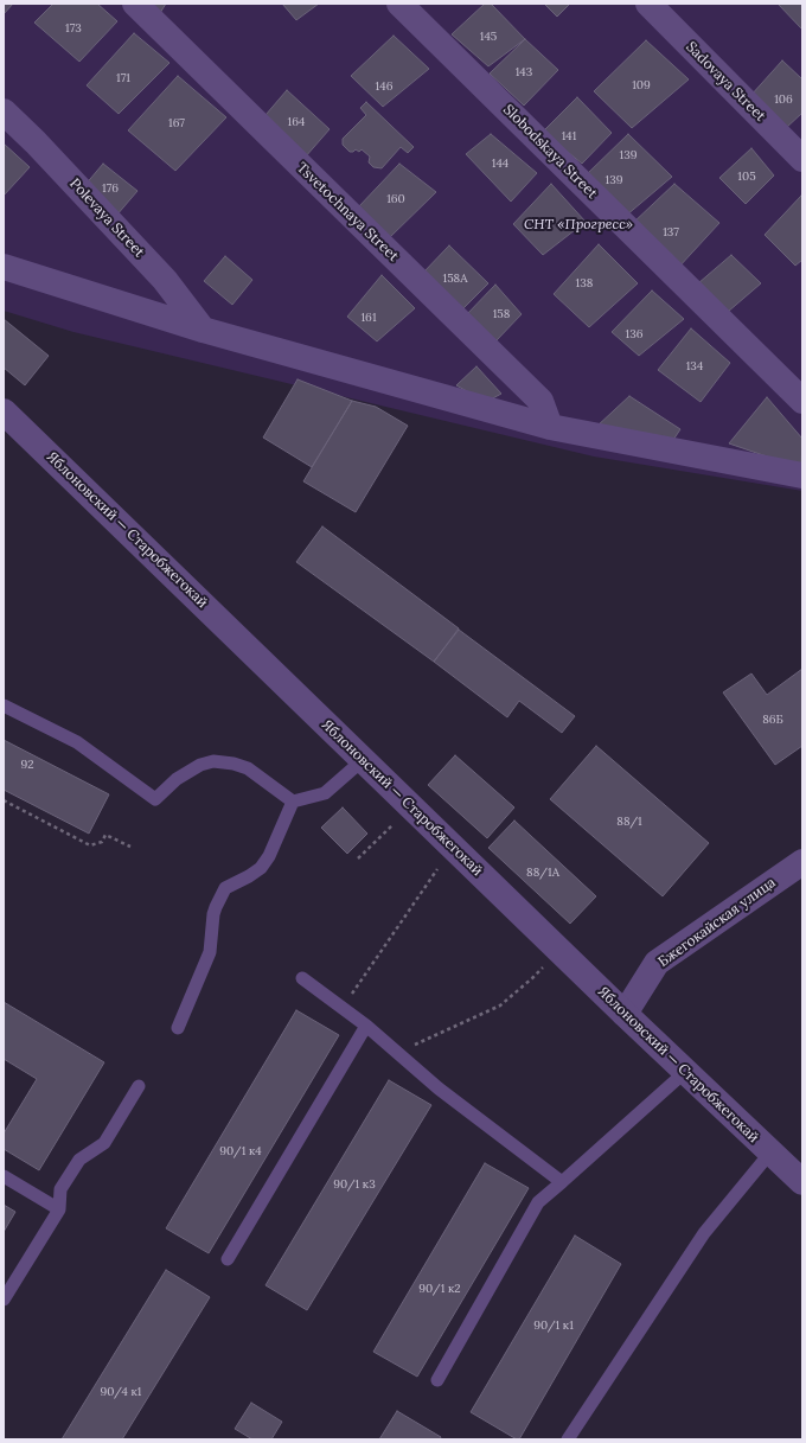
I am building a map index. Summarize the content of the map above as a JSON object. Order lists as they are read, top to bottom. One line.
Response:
{"streets":{"street":["Sadovaya Street","Slobodskaya Street","Tsvetochnaya Street","Polevaya Street","Яблоновский — Старобжегокай","Бжегокайская улица"]},"crossings":[["Яблоновский — Старобжегокай","Бжегокайская улица"]],"parks":["СНТ «Прогресс»"],"house_numbers":["173","145","143","171","109","146","106","164","167","141","139","144","105","139","176","160","137","158А","138","158","161","136","134","86Б","92","88/1","88/1А","90/1 к4","90/1 к3","90/1 к2","90/1 к1","90/4 к1"]}
